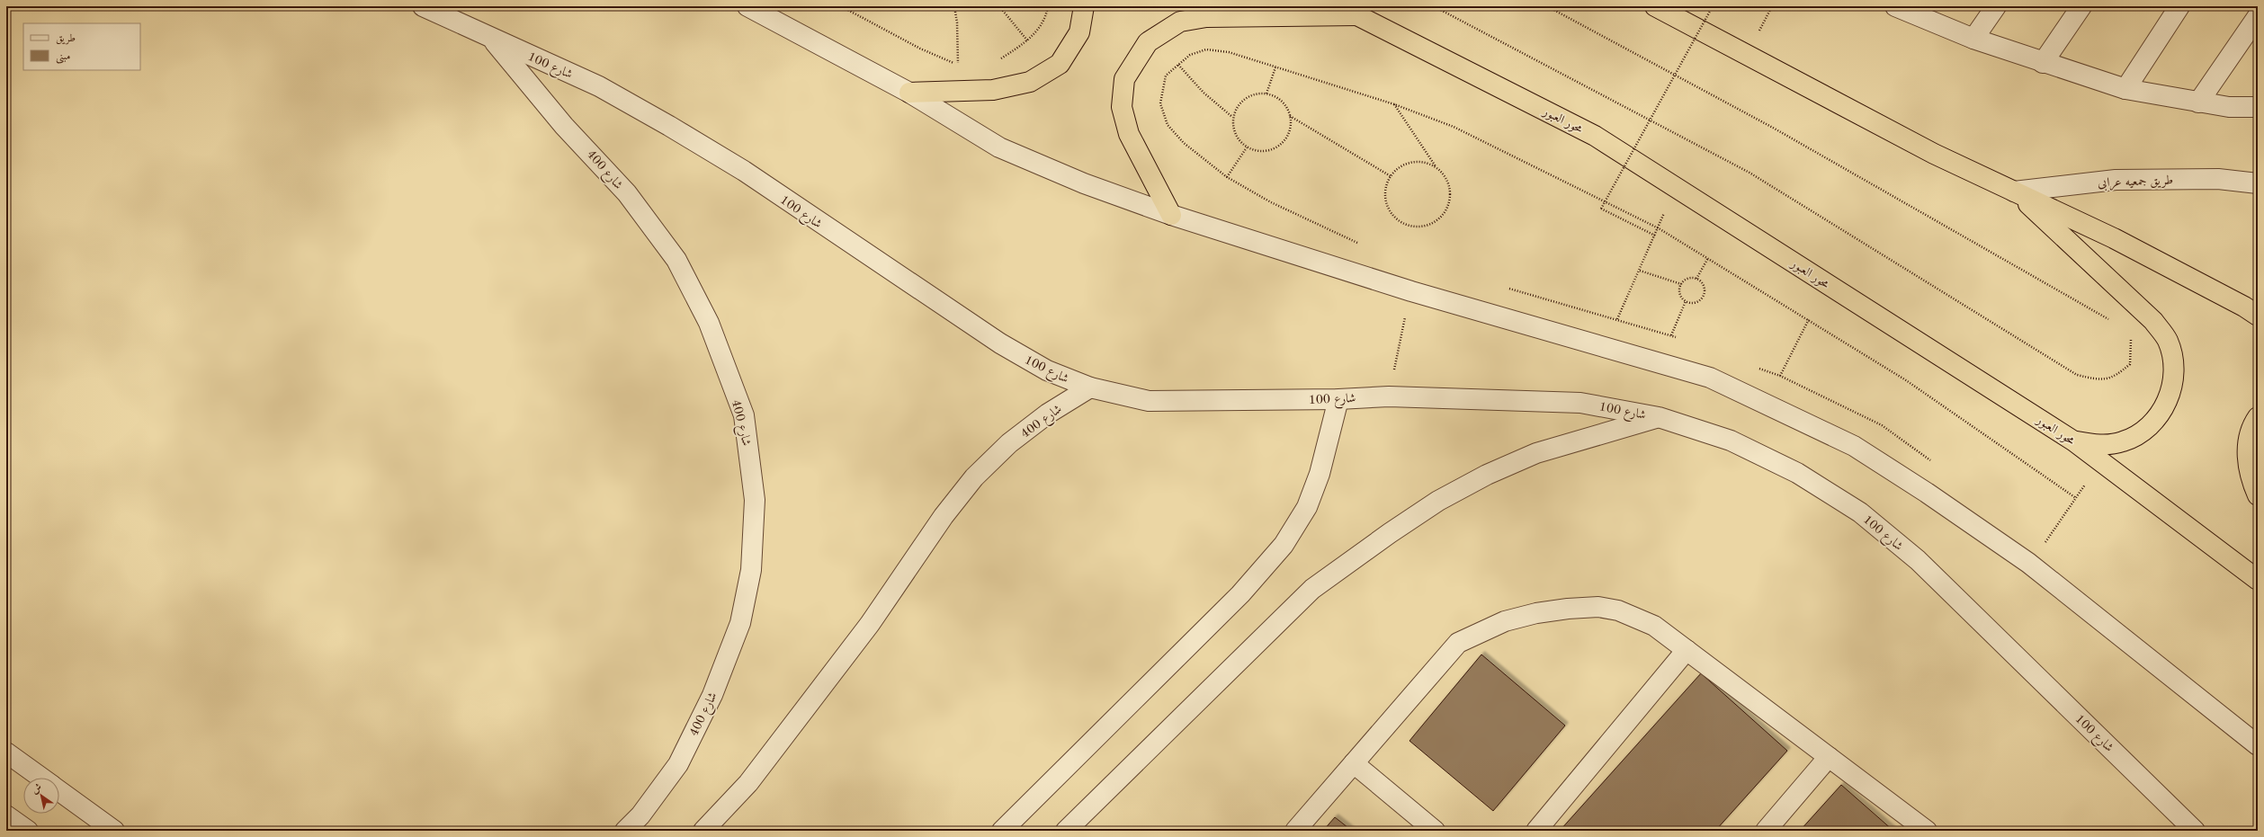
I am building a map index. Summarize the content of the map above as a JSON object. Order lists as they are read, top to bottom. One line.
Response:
{"streets":{"highway":["محور العبور"],"street":["شارع 100","شارع 400","طريق جمعيه عرابى"]},"crossings":[["شارع 100","شارع 400"]],"legend":["طريق","مبنى"],"north":"top left"}
